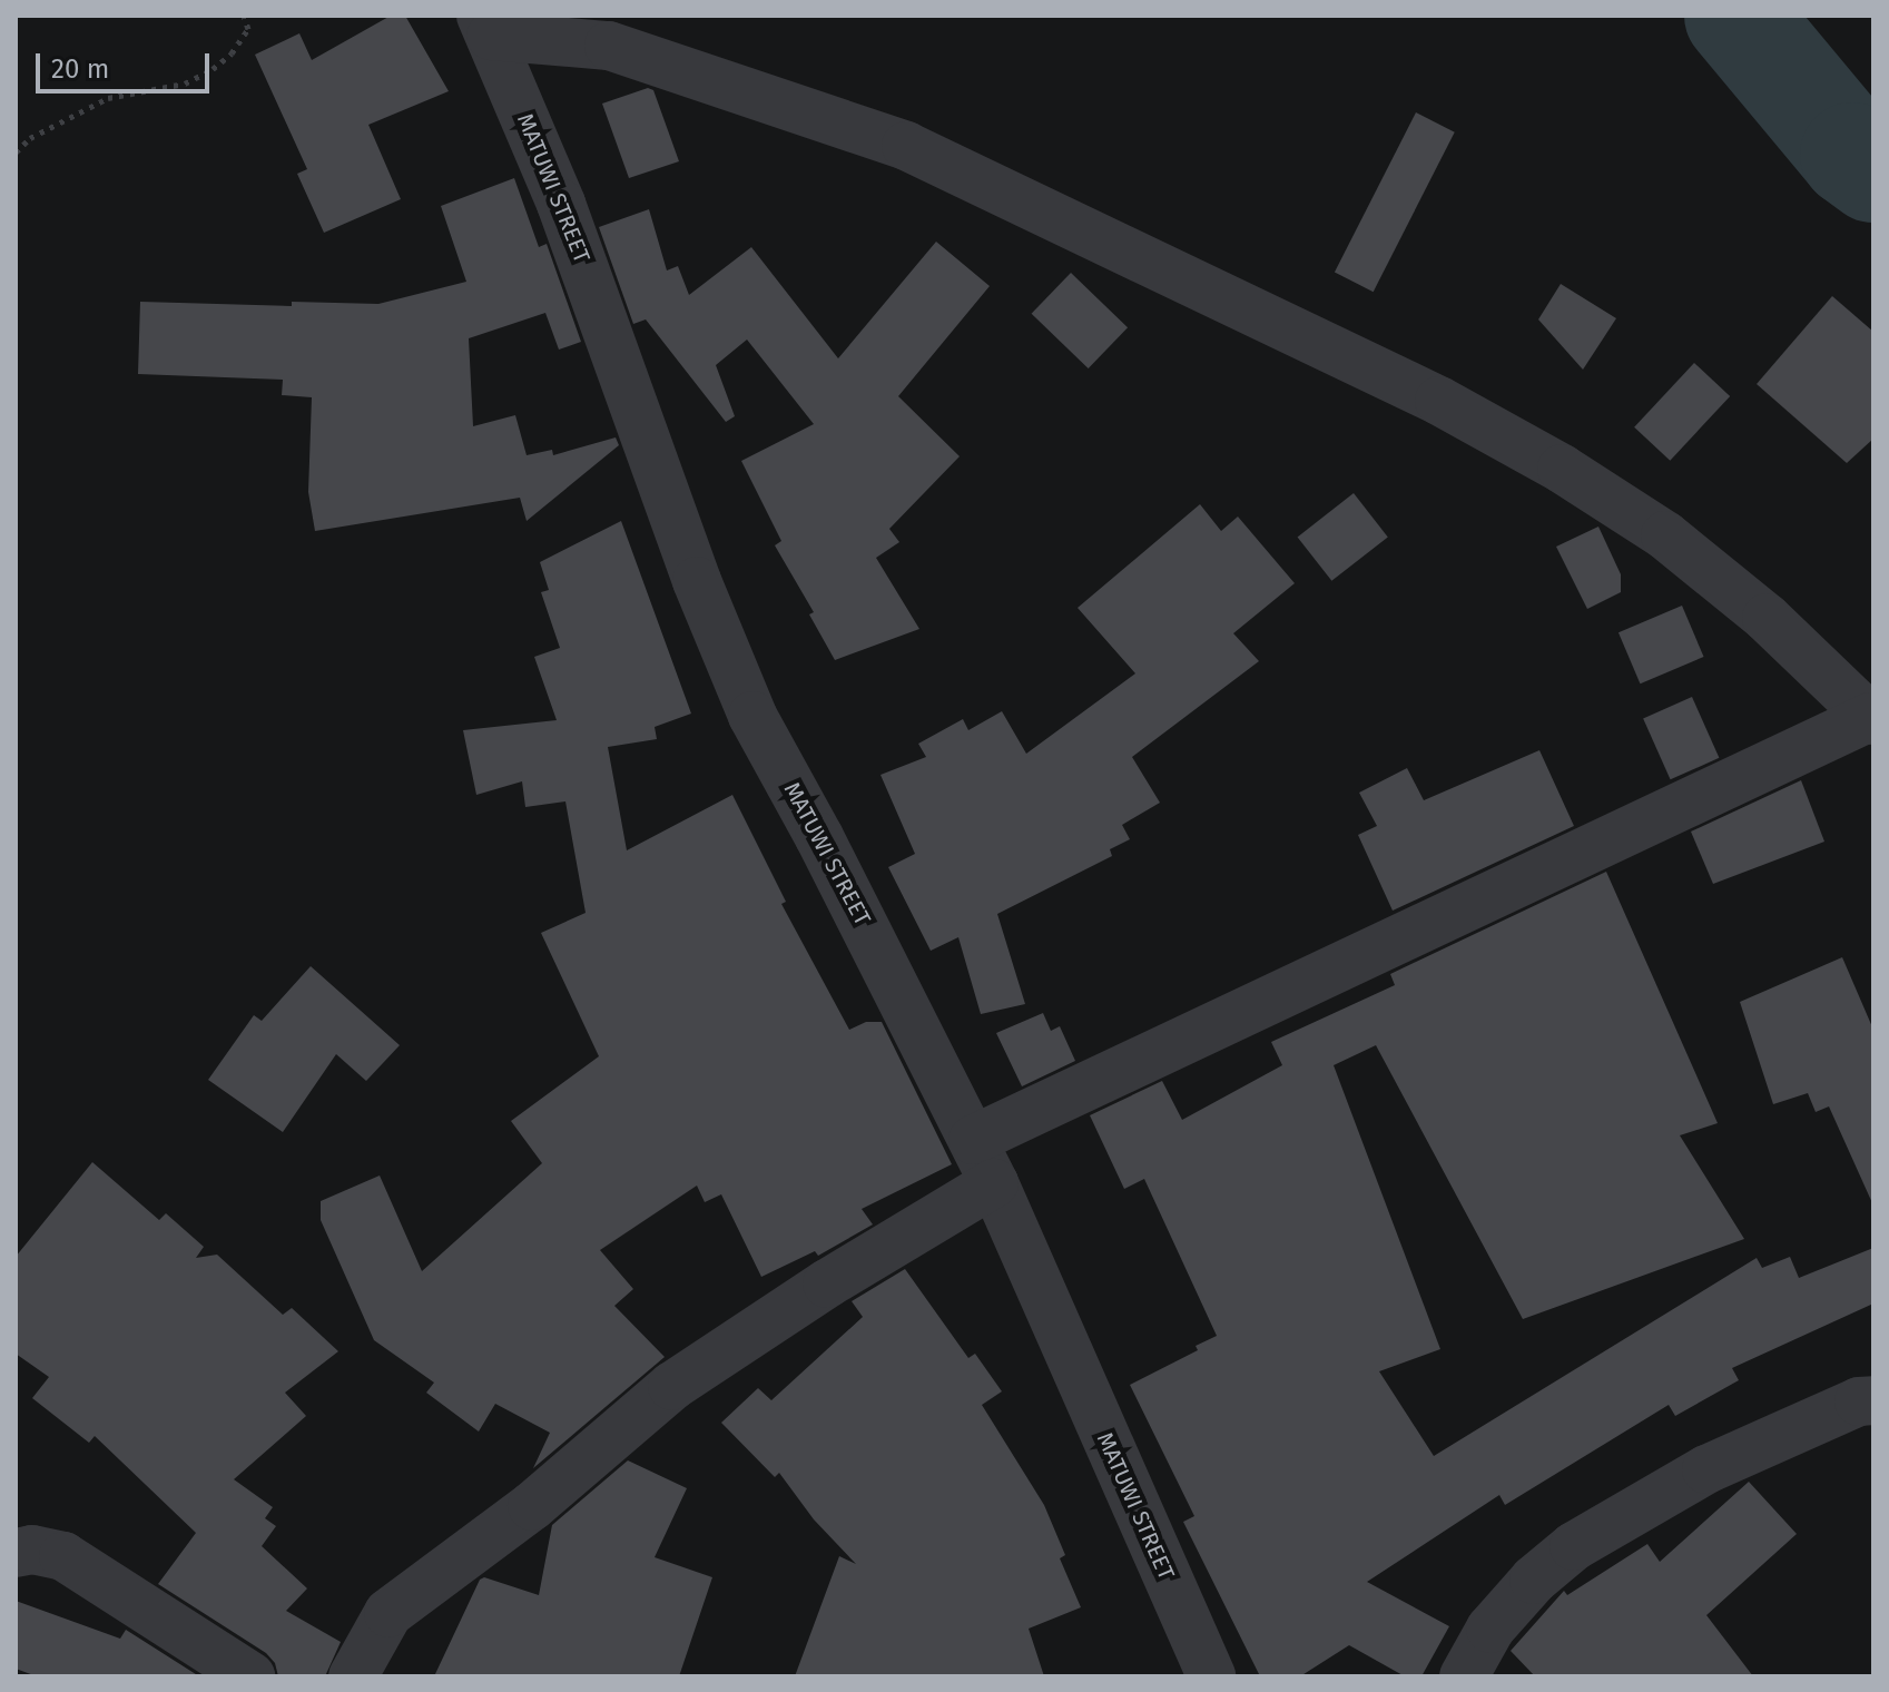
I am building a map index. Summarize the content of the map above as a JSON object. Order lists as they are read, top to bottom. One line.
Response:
{"streets":{"street":["MATUWI STREET"]},"scale_bar":"20 m"}
